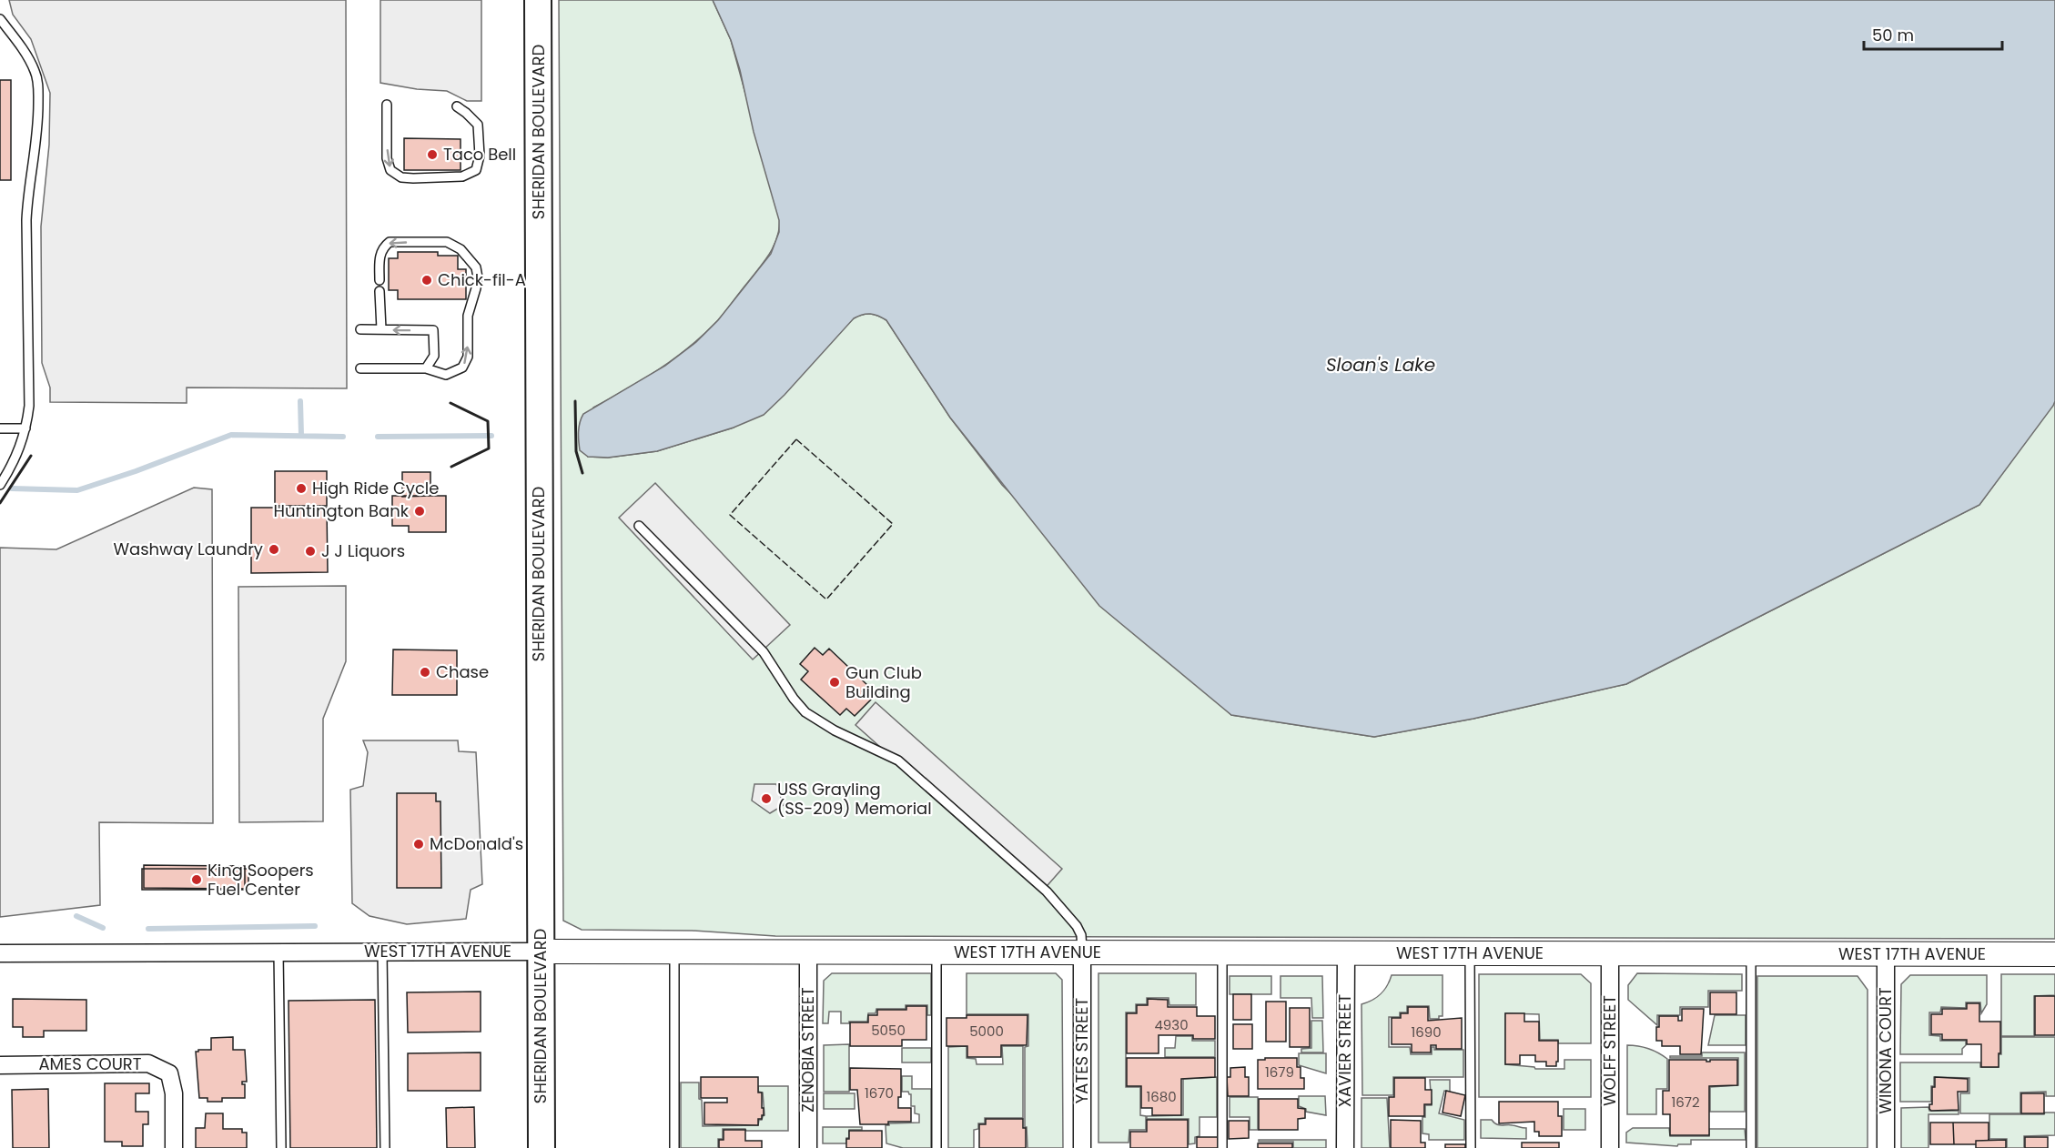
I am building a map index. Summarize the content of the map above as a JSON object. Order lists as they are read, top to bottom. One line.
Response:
{"streets":{"main road":["SHERIDAN BOULEVARD"],"street":["WEST 17TH AVENUE","ZENOBIA STREET","YATES STREET","XAVIER STREET","WOLFF STREET","WINONA COURT","AMES COURT"]},"crossings":[["SHERIDAN BOULEVARD","WEST 17TH AVENUE"],["WEST 17TH AVENUE","ZENOBIA STREET"],["WEST 17TH AVENUE","YATES STREET"],["WEST 17TH AVENUE","XAVIER STREET"],["WEST 17TH AVENUE","WOLFF STREET"],["WEST 17TH AVENUE","WINONA COURT"]],"water":["Sloan's Lake"],"places":["Taco Bell","Chick-fil-A","High Ride Cycle","Huntington Bank","Washway Laundry","J J Liquors","Chase","Gun Club Building","USS Grayling (SS-209) Memorial","McDonald's","King Soopers Fuel Center"],"house_numbers":["4930","5050","5000","1690","1679","1670","1680","1672"],"scale_bar":"50 m"}
